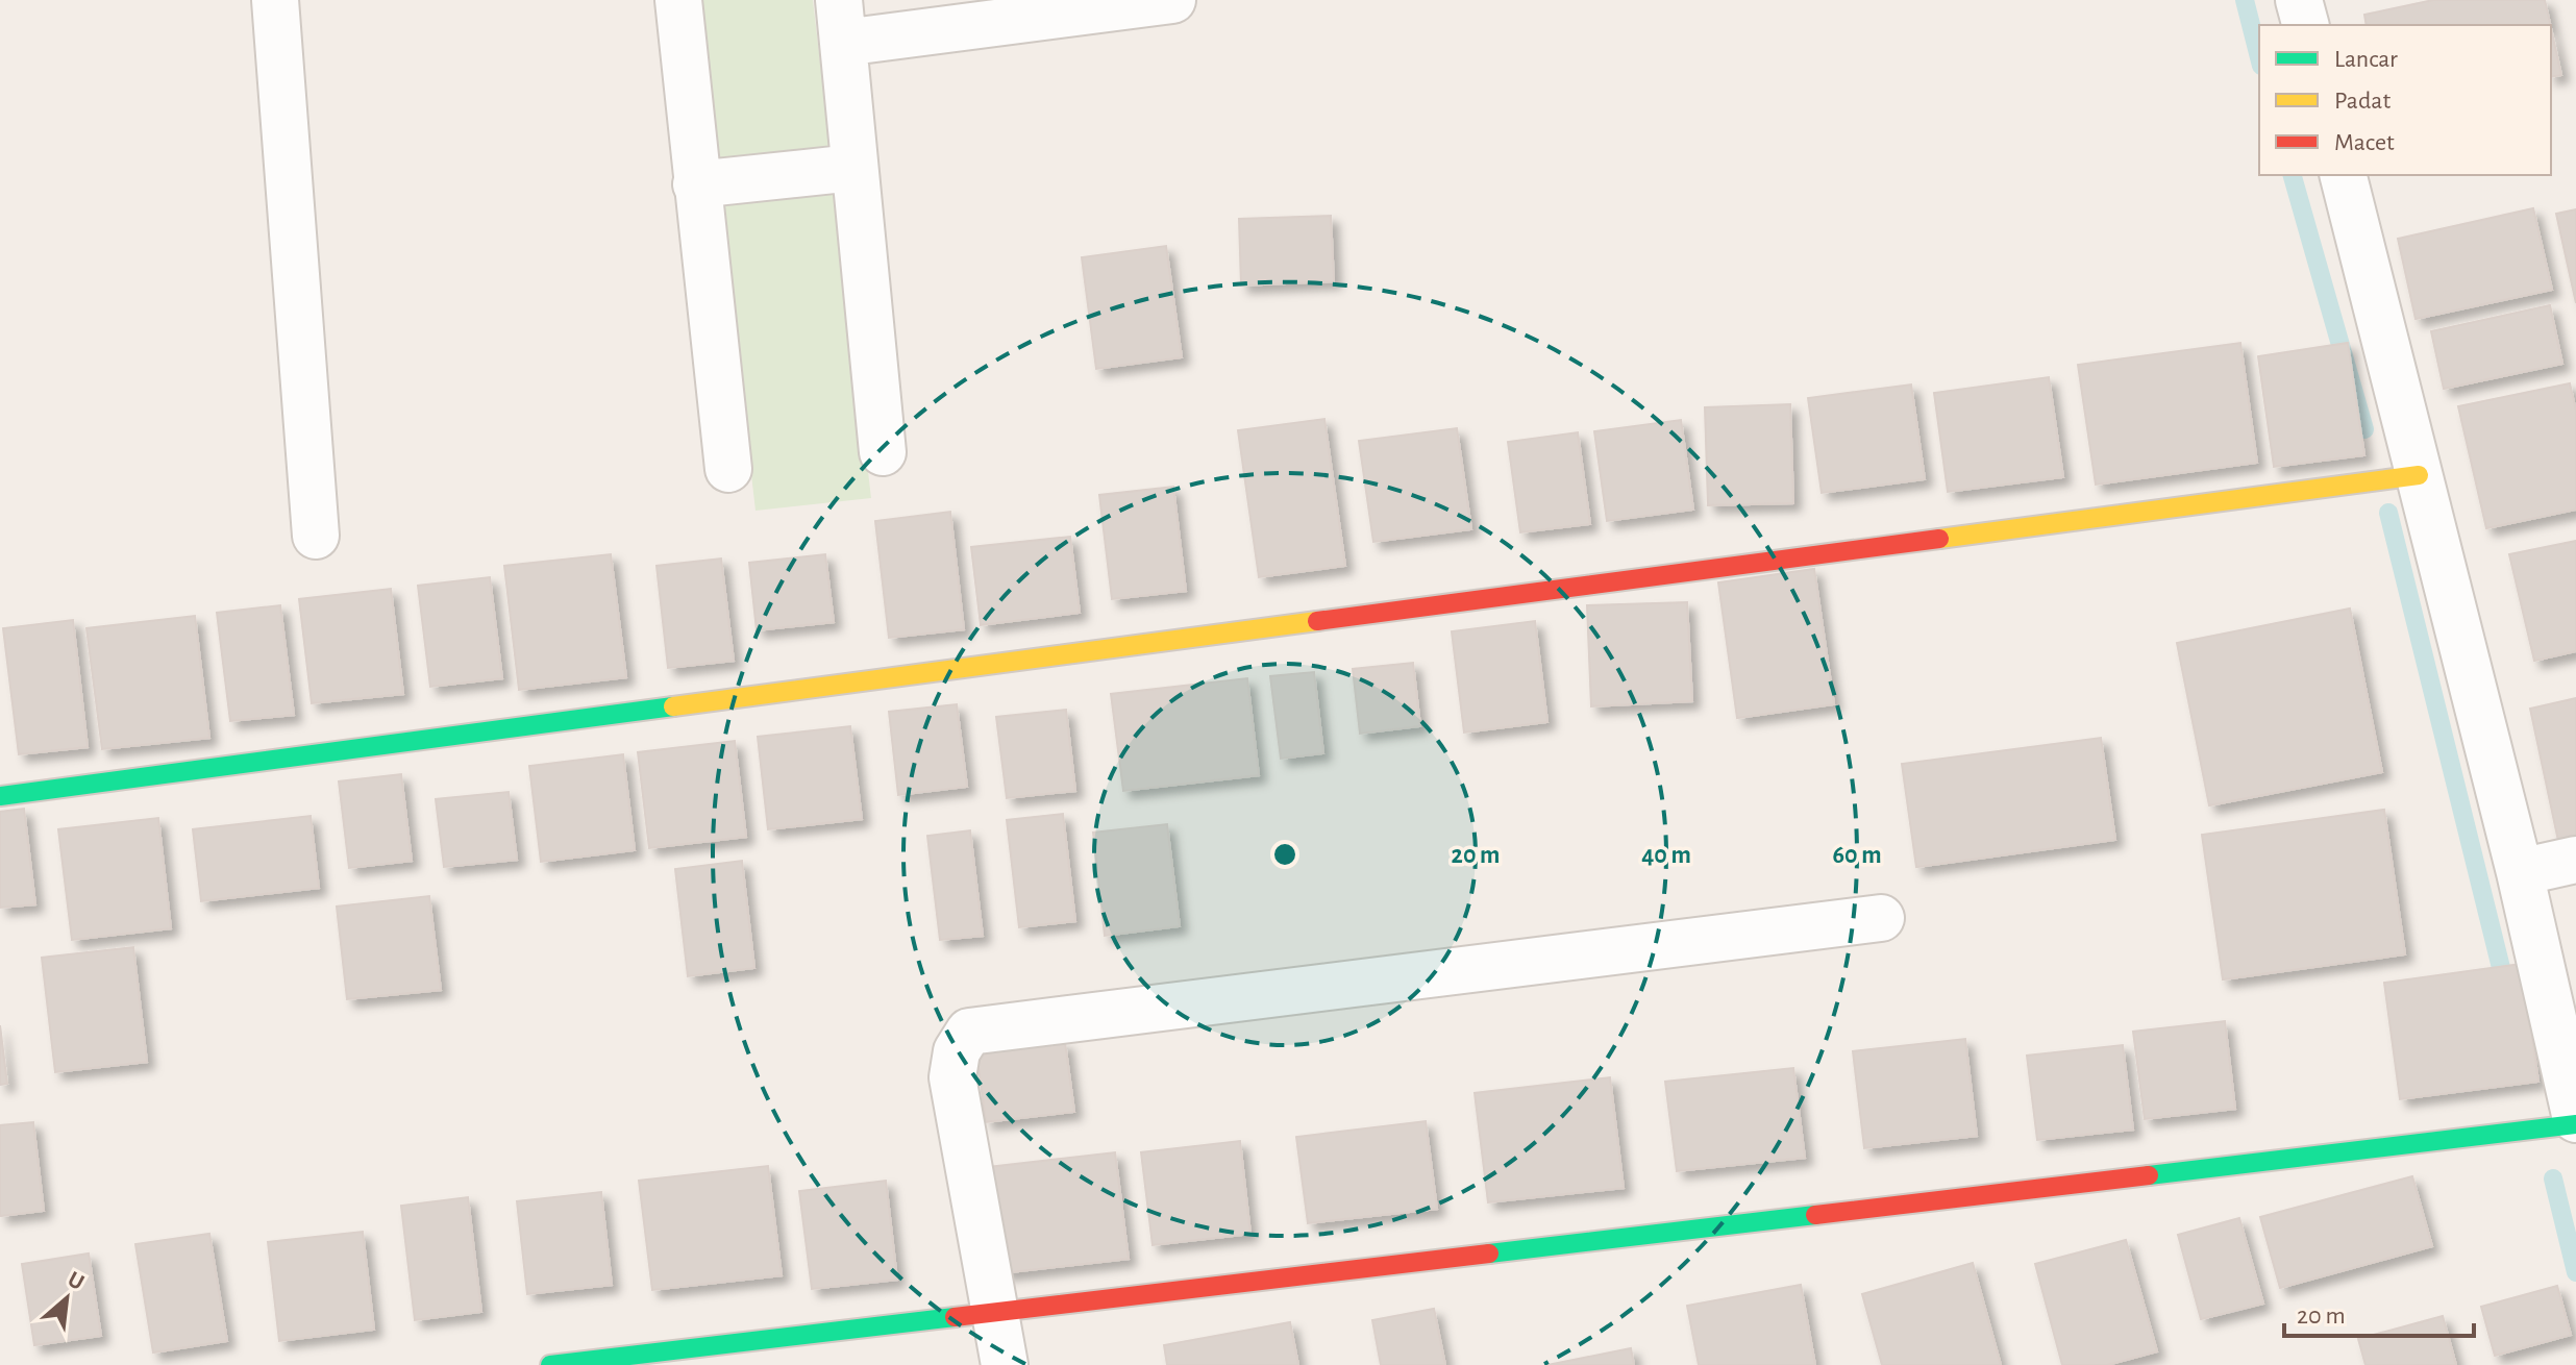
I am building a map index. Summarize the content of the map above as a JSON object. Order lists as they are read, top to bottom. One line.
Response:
{"legend":["Lancar","Padat","Macet"],"scale_bar":"20 m","north":"top right","rings":["20 m","40 m","60 m"]}
